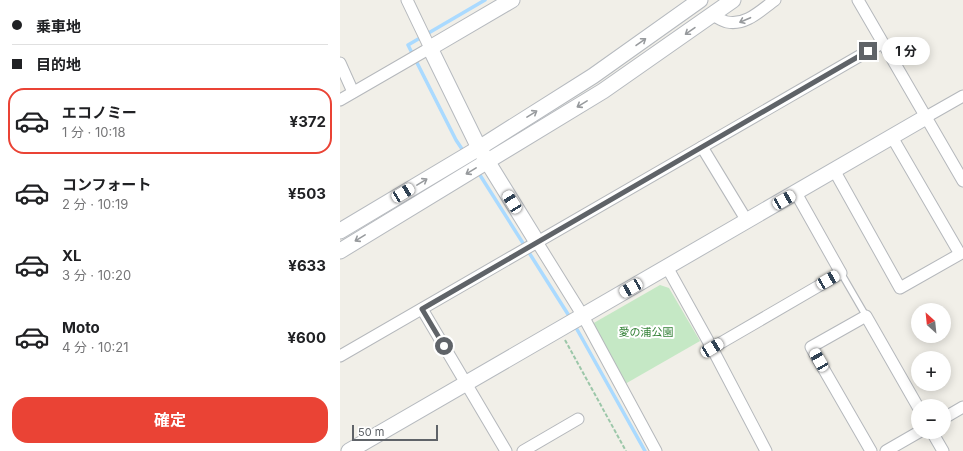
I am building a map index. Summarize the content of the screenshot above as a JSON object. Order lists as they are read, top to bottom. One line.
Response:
{"parks":["愛の浦公園"],"scale_bar":"50 m","north":"top left","page":{"banner":["乗車地","目的地"],"bubble":"1 分","list":[{"name":"エコノミー","note":"1 分 · 10:18","value":"¥372"},{"name":"コンフォート","note":"2 分 · 10:19","value":"¥503"},{"name":"XL","note":"3 分 · 10:20","value":"¥633"},{"name":"Moto","note":"4 分 · 10:21","value":"¥600"}],"map_buttons":["+","−"],"buttons":"確定","scale":"50 m"}}
